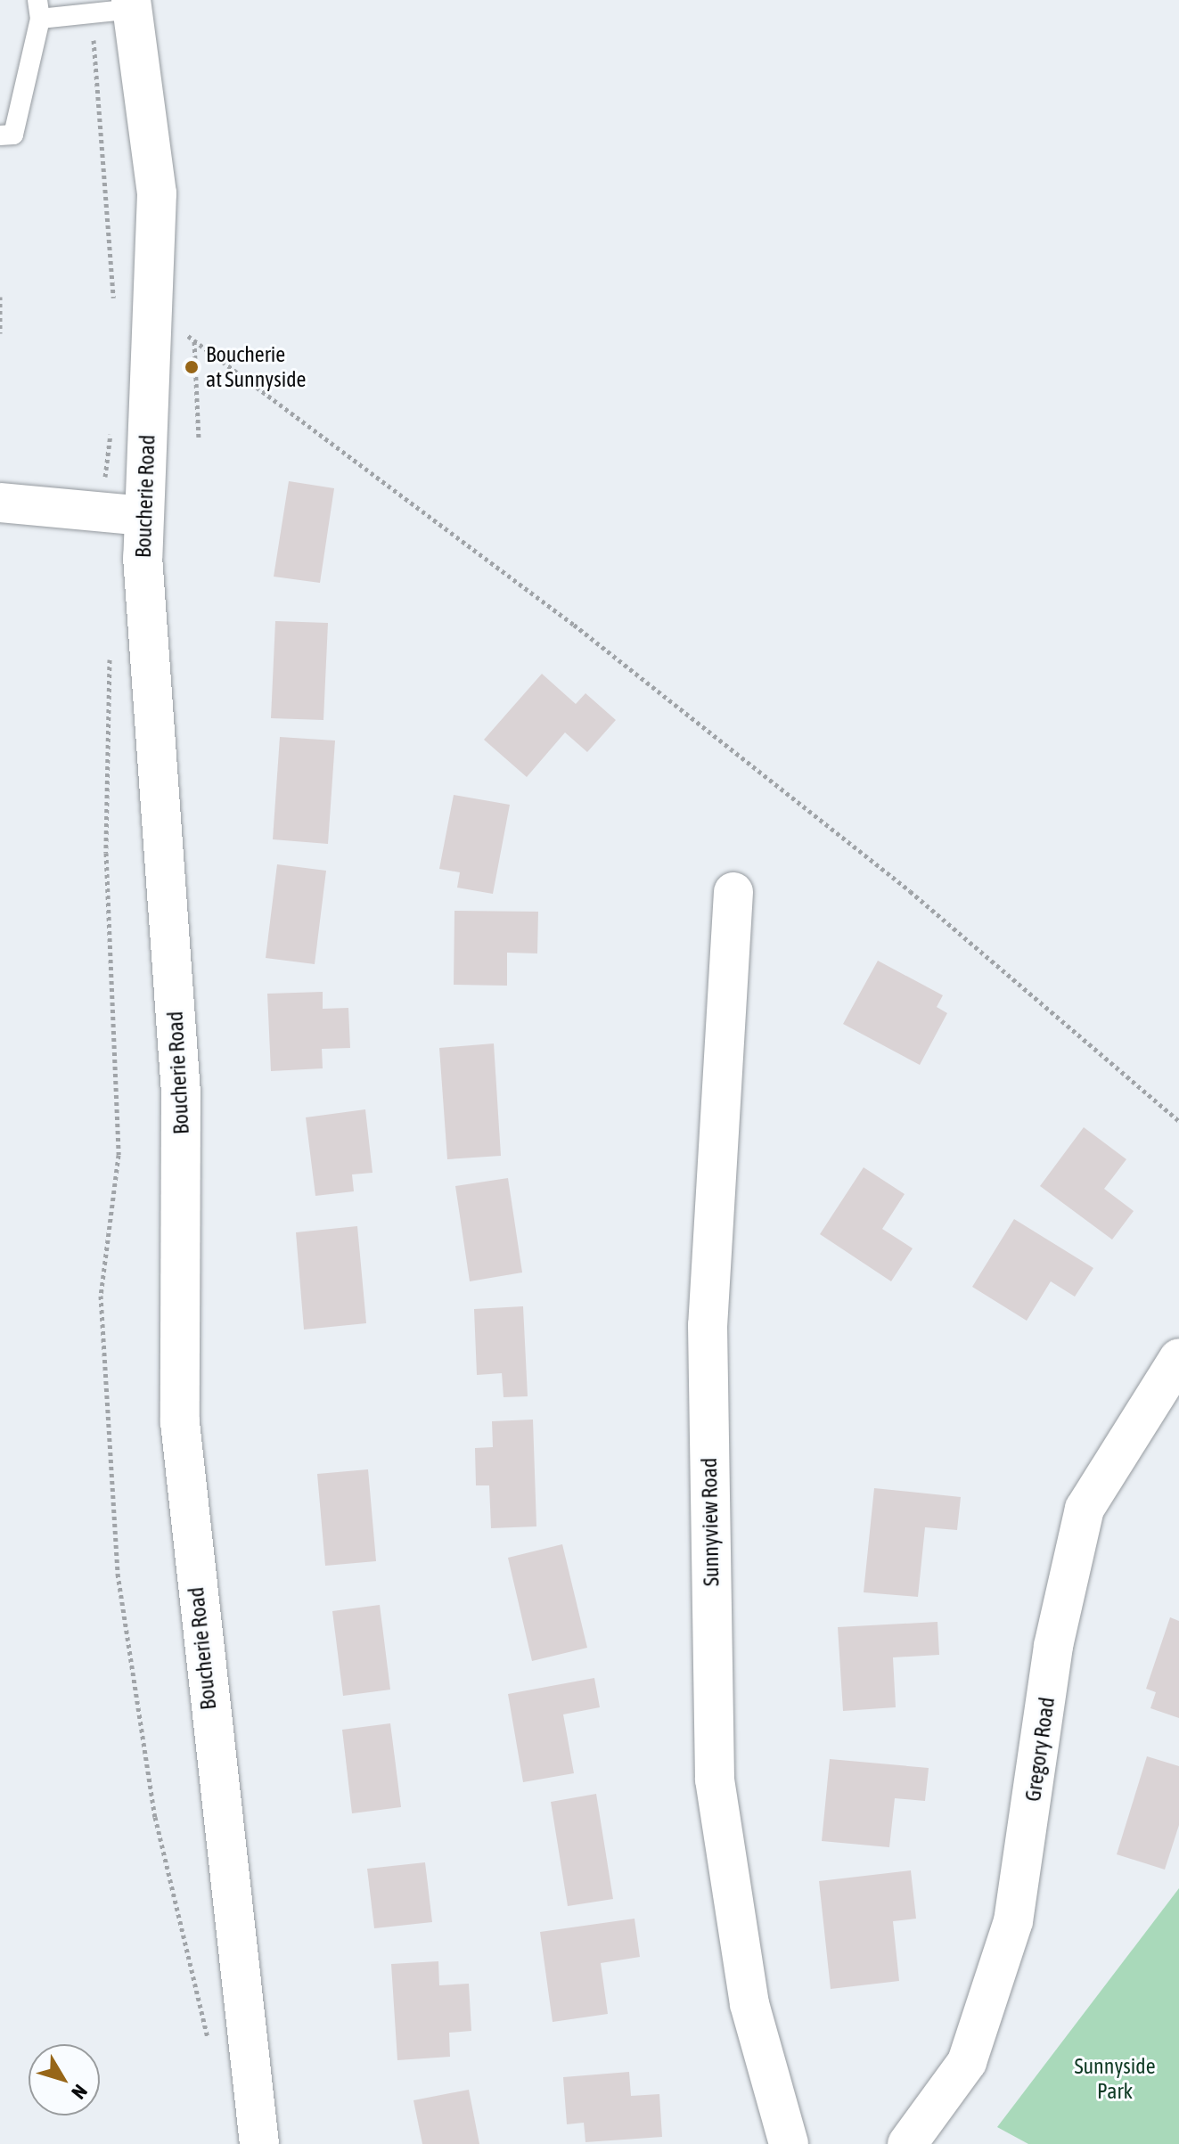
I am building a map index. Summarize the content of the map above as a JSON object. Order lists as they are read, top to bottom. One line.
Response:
{"streets":{"street":["Boucherie Road","Sunnyview Road","Gregory Road"]},"parks":["Sunnyside Park"],"places":["Boucherie at Sunnyside"],"north":"bottom right"}
